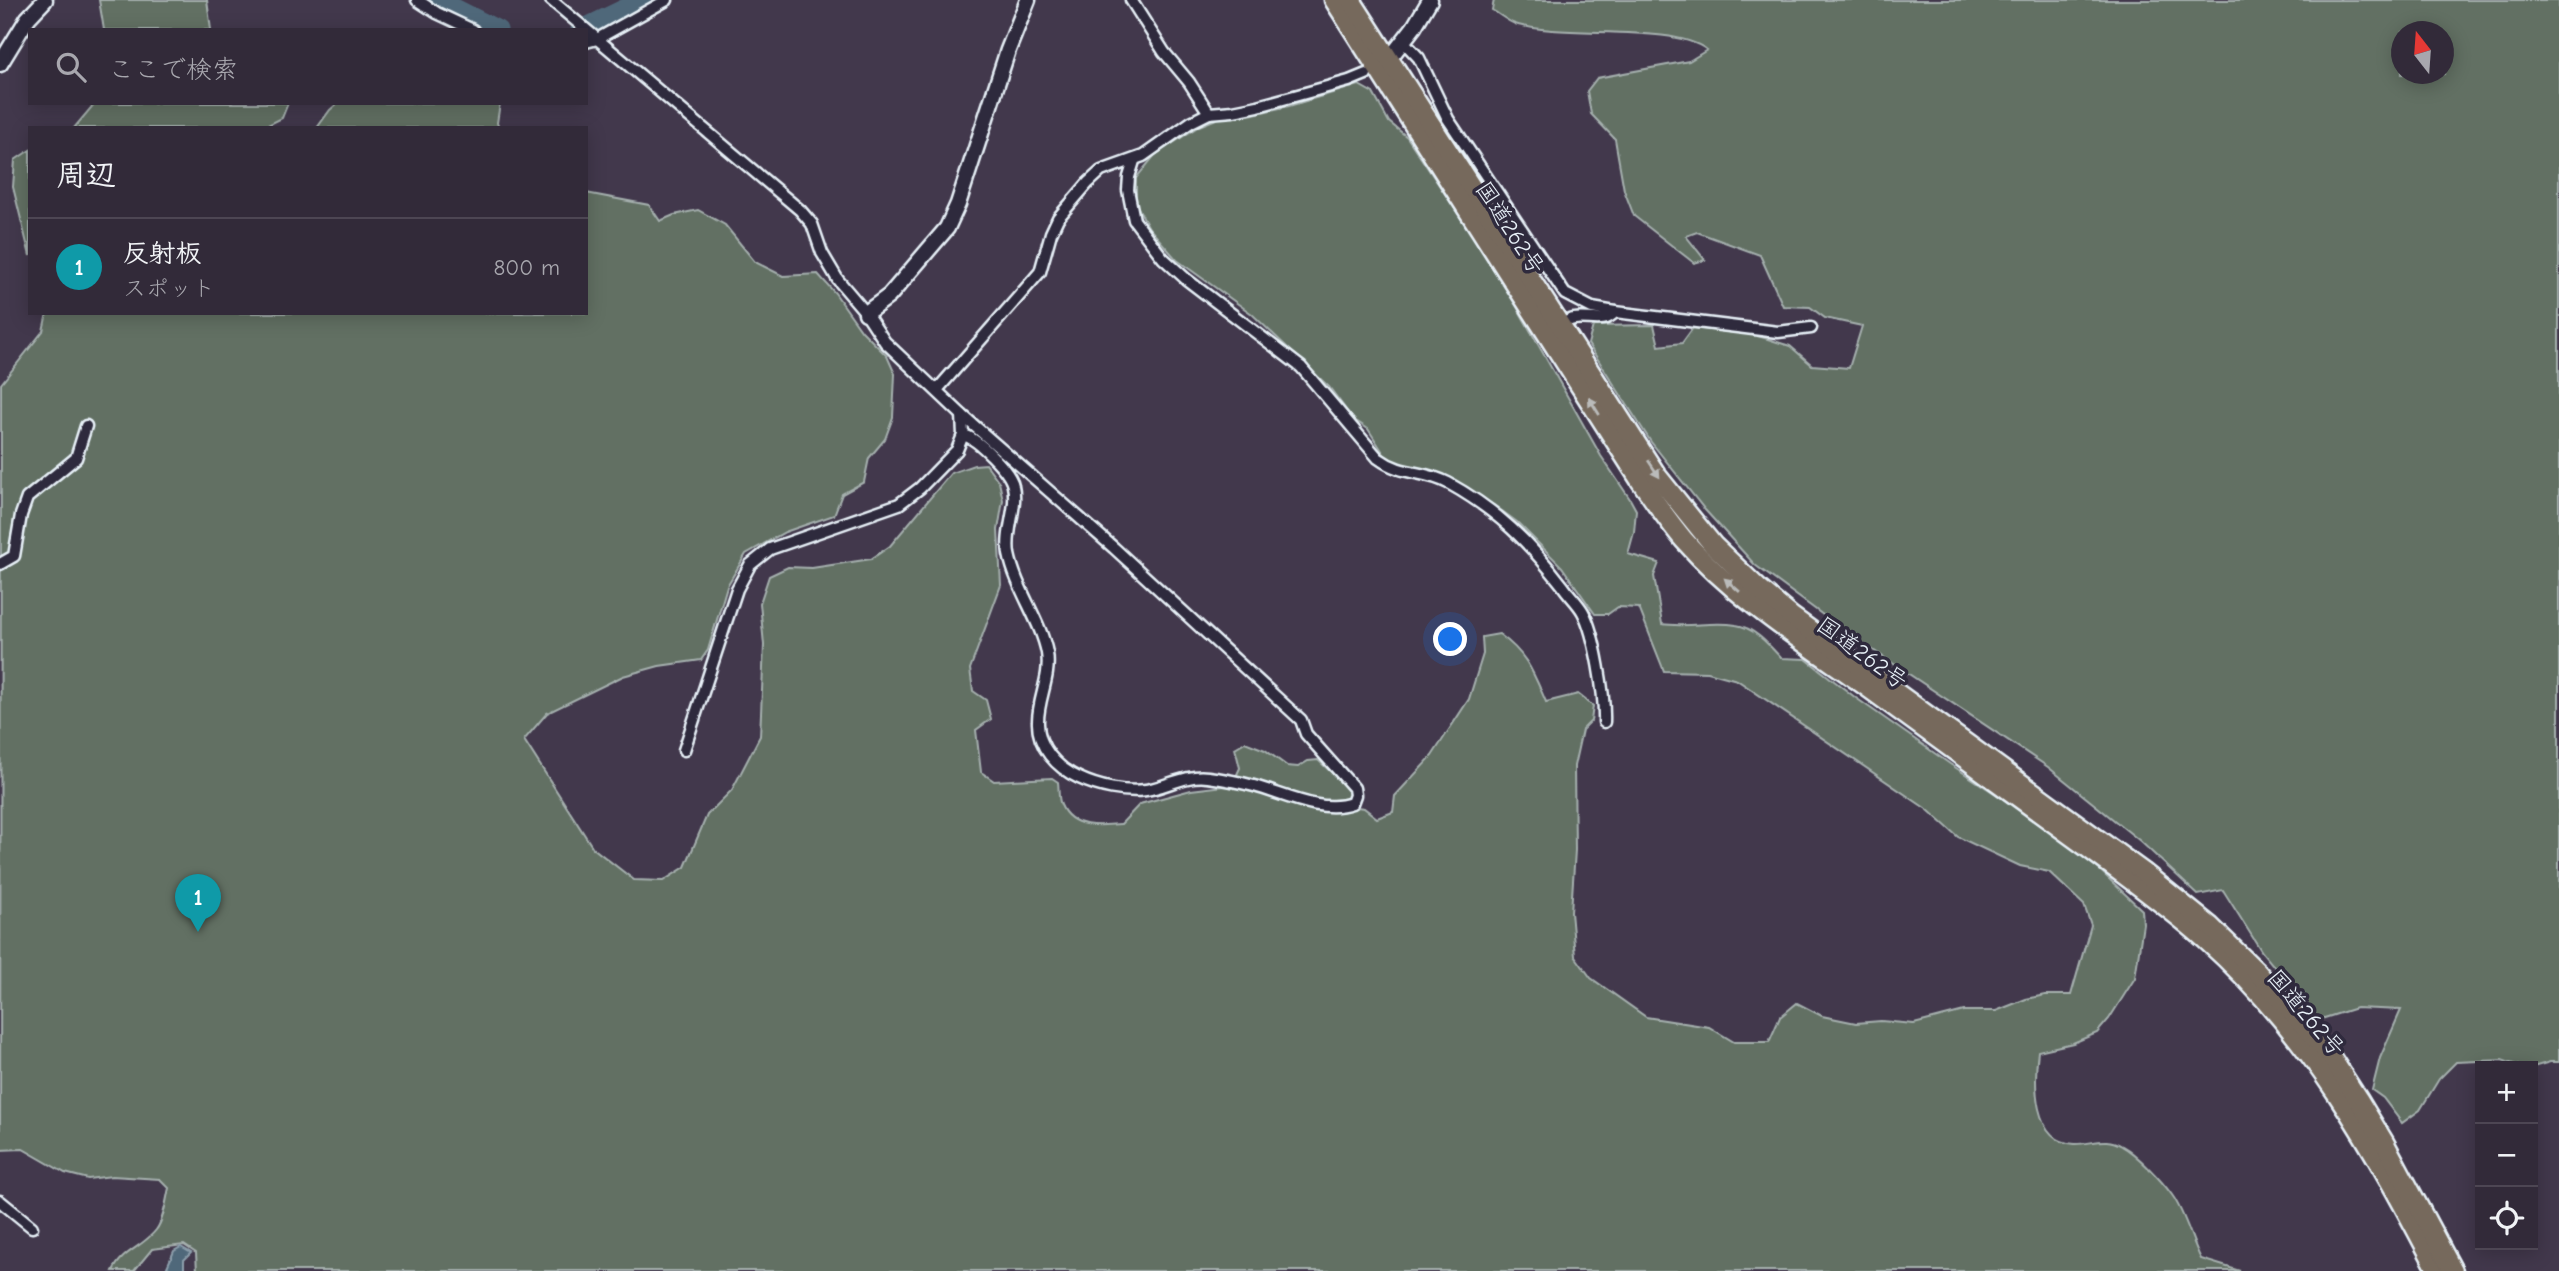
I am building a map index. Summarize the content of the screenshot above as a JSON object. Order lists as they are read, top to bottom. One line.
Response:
{"streets":{"highway":["国道262号"]},"north":"top","page":{"search":"ここで検索","heading":"周辺","list":[{"mark":"1","name":"反射板","note":"スポット","value":"800 m"}],"pins":"1","map_buttons":["+","−"]}}
